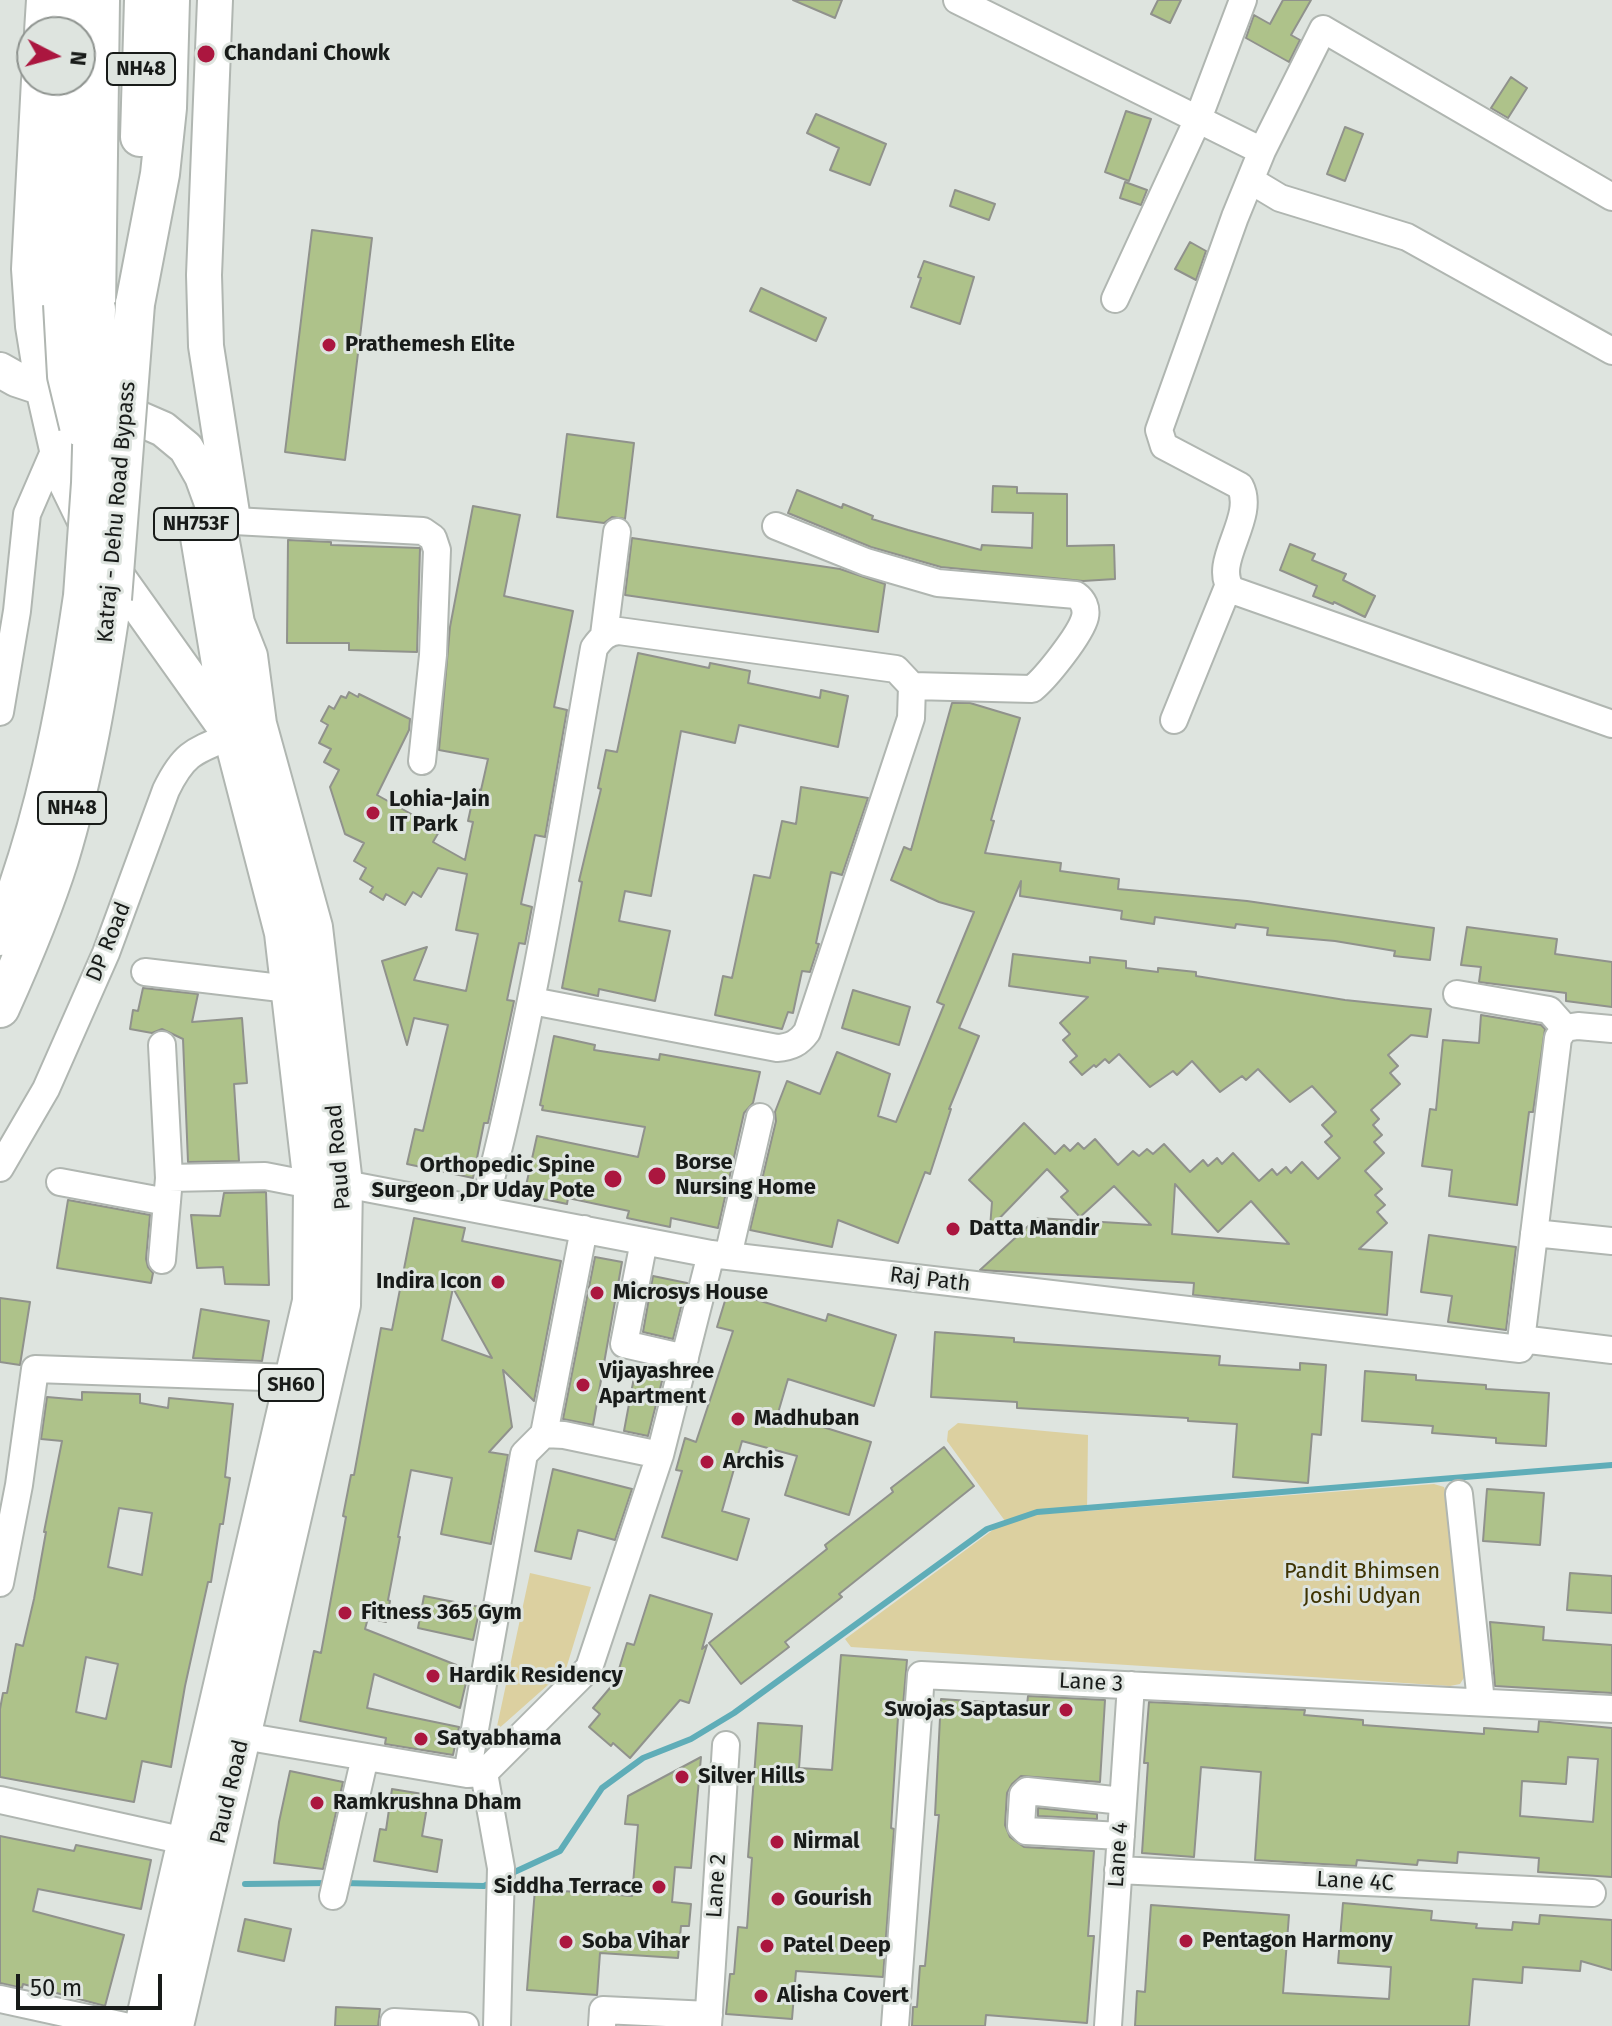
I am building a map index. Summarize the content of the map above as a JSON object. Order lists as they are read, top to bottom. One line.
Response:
{"streets":{"highway":["NH48","Katraj - Dehu Road Bypass"],"main road":["NH753F","Paud Road","SH60"],"street":["DP Road","Raj Path","Lane 3","Lane 4","Lane 4C","Lane 2"]},"crossings":[["DP Road","Paud Road"],["Paud Road","Raj Path"],["Lane 3","Lane 4"],["Lane 4","Lane 4C"]],"parks":["Pandit Bhimsen Joshi Udyan"],"places":["Chandani Chowk","Prathemesh Elite","Lohia-Jain IT Park","Borse Nursing Home","Orthopedic Spine Surgeon ,Dr Uday Pote","Datta Mandir","Indira Icon","Microsys House","Vijayashree Apartment","Madhuban","Archis","Fitness 365 Gym","Hardik Residency","Swojas Saptasur","Satyabhama","Silver Hills","Ramkrushna Dham","Nirmal","Siddha Terrace","Gourish","Pentagon Harmony","Soba Vihar","Patel Deep","Alisha Covert"],"scale_bar":"50 m","north":"right"}
